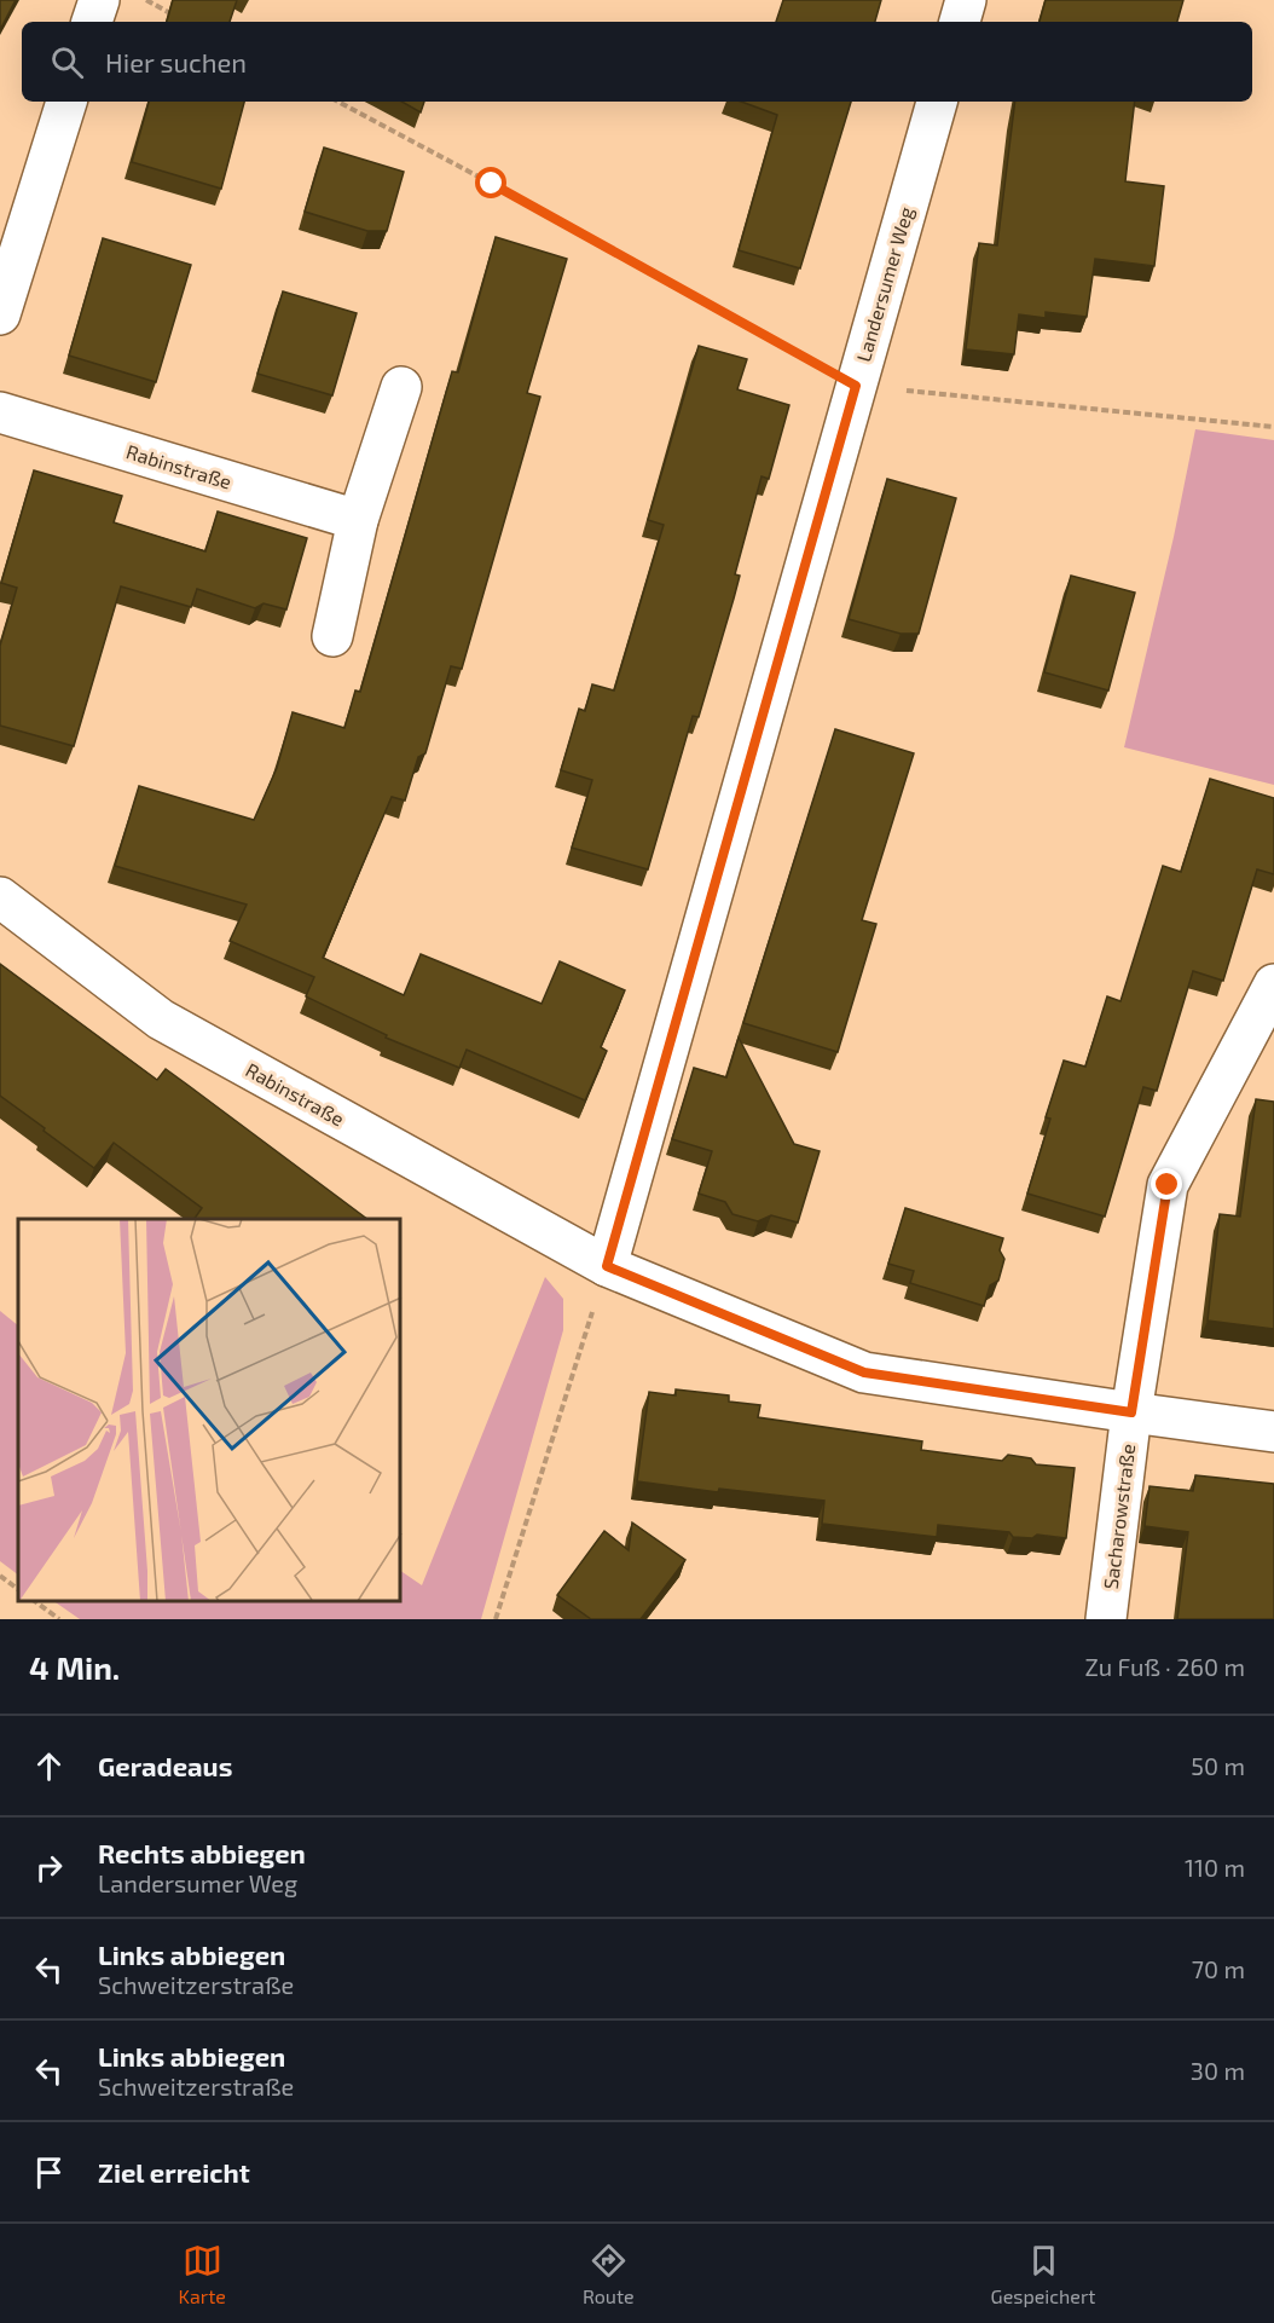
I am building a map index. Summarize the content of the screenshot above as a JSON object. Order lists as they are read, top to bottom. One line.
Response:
{"streets":{"street":["Landersumer Weg","Rabinstraße","Sacharowstraße"]},"crossings":[["Landersumer Weg","Rabinstraße"],["Rabinstraße","Sacharowstraße"]],"page":{"search":"Hier suchen","heading":["4 Min.","Zu Fuß · 260 m"],"list":[["Geradeaus","50 m"],["Rechts abbiegen","Landersumer Weg","110 m"],["Links abbiegen","Schweitzerstraße","70 m"],["Links abbiegen","Schweitzerstraße","30 m"],"Ziel erreicht"],"nav":["Karte","Route","Gespeichert"]}}
